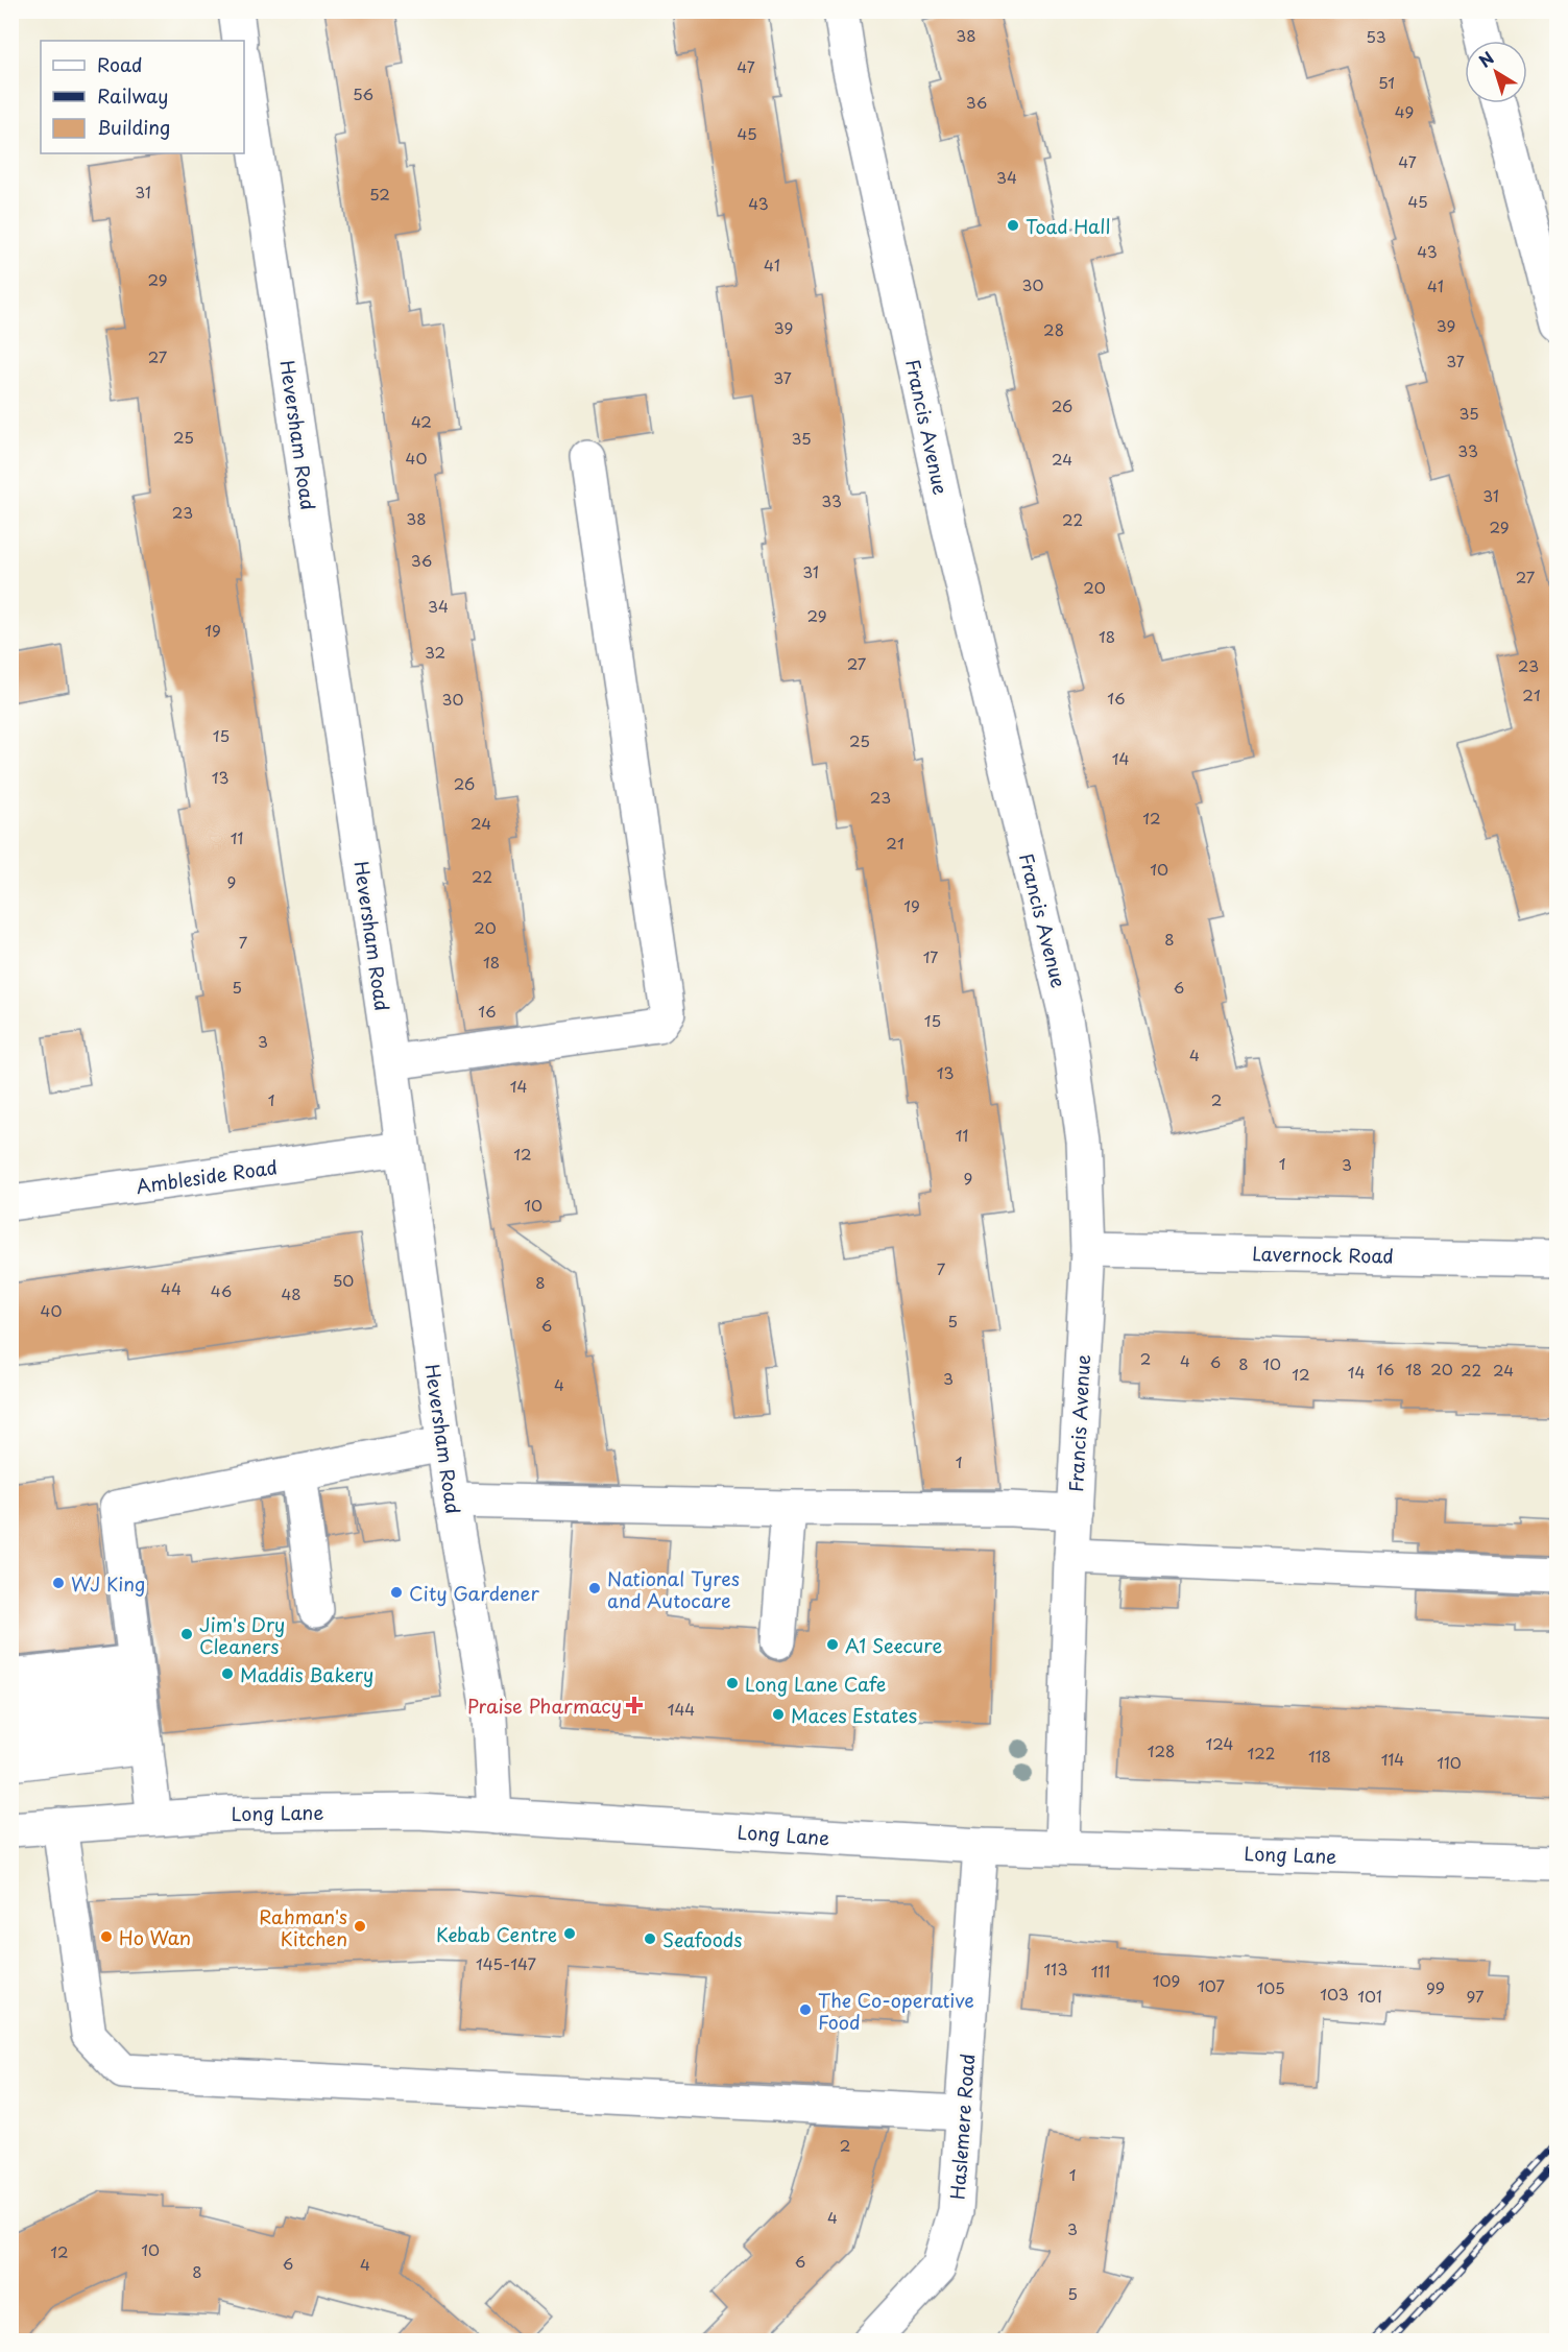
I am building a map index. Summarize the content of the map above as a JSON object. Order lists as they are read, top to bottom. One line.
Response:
{"streets":{"street":["Francis Avenue","Heversham Road","Ambleside Road","Lavernock Road","Long Lane","Haslemere Road"]},"crossings":[["Francis Avenue","Lavernock Road"],["Francis Avenue","Long Lane"],["Heversham Road","Ambleside Road"],["Heversham Road","Long Lane"],["Long Lane","Haslemere Road"]],"places":{"other":["Toad Hall","WJ King","National Tyres and Autocare","City Gardener","Jim's Dry Cleaners","A1 Seecure","Maddis Bakery","Long Lane Cafe","Maces Estates","Rahman's Kitchen","Kebab Centre","Ho Wan","Seafoods","The Co-operative Food"],"health":["Praise Pharmacy"]},"house_numbers":["38","53","47","51","56","36","49","45","47","34","31","52","45","43","43","41","29","30","41","39","39","28","27","37","37","26","35","42","25","35","33","40","24","31","33","23","38","22","29","36","31","27","20","34","29","19","18","32","27","23","21","16","30","15","25","14","13","26","23","12","24","11","21","10","22","9","19","20","8","7","17","18","5","6","16","15","3","4","13","14","1","2","11","12","1","3","9","10","7","50","8","44","46","48","40","5","6","2","4","6","8","10","16","18","20","22","24","14","12","3","4","1","144","124","128","122","118","114","110","145-147","113","111","109","107","105","99","103","101","97","2","1","4","3","10","12","6","6","4","8","5"],"legend":["Road","Railway","Building"],"north":"top left"}
